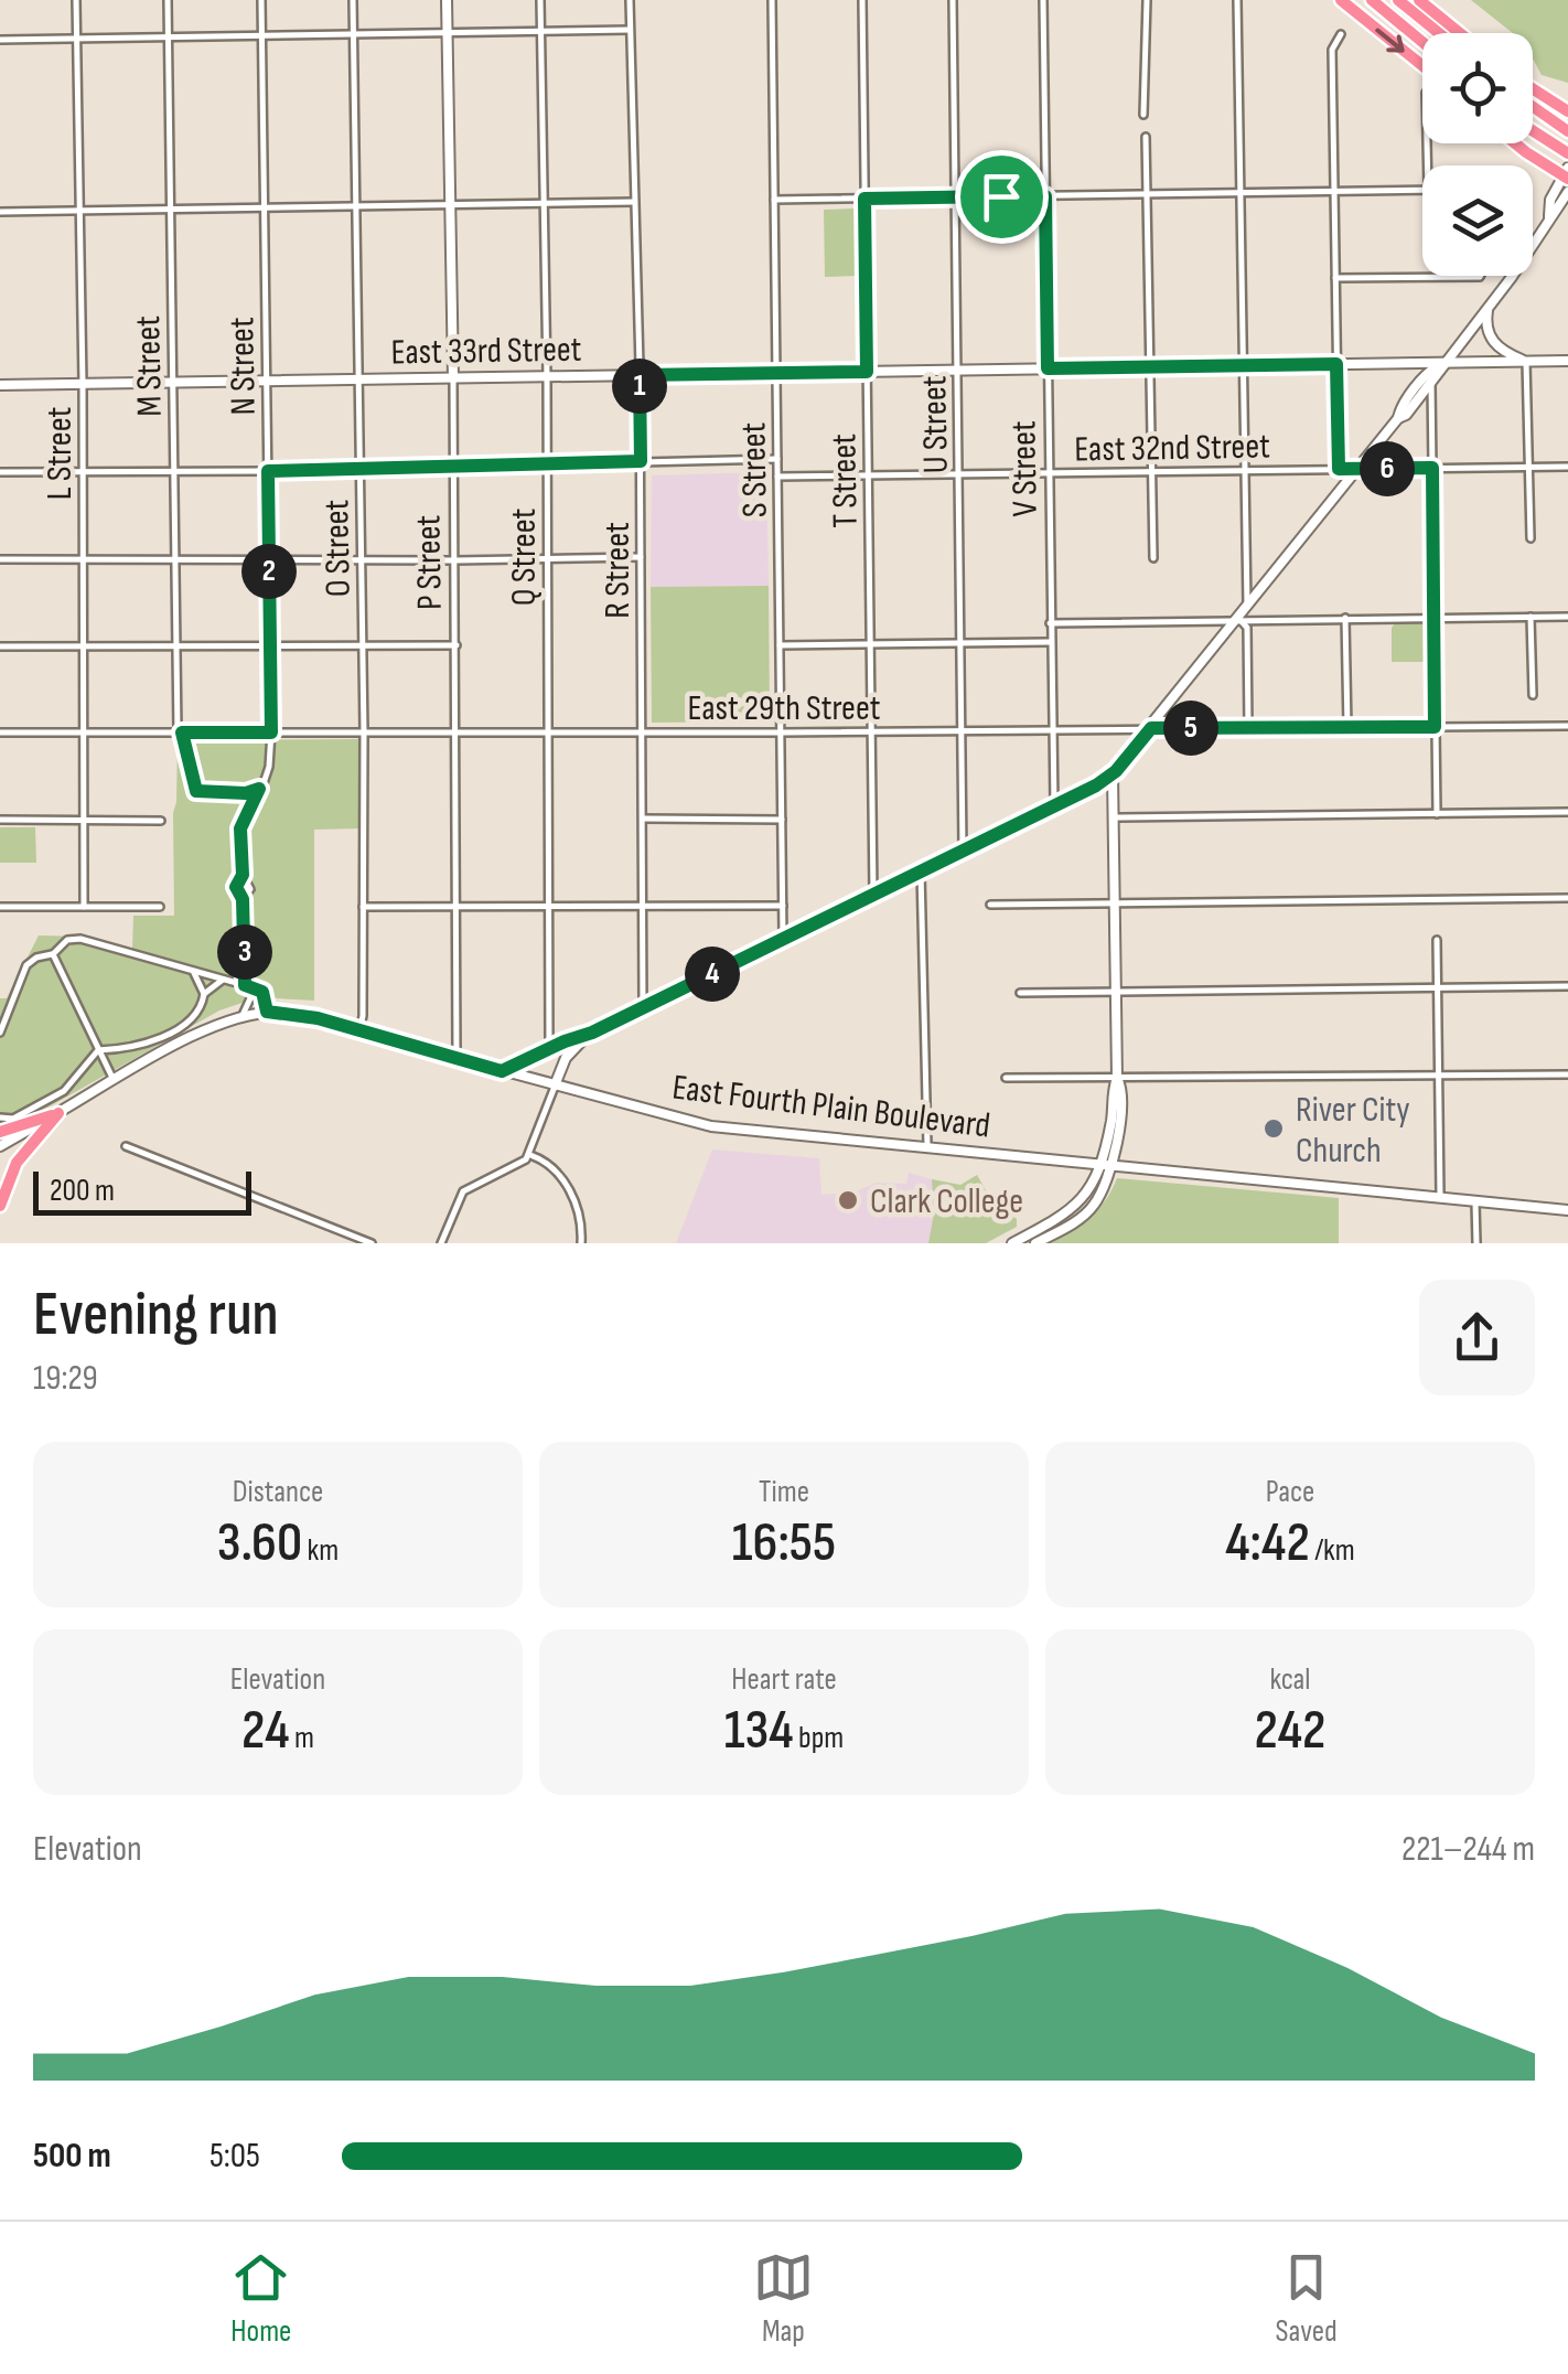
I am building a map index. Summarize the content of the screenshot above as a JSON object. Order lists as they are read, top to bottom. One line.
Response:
{"streets":{"street":["East 33rd Street","M Street","N Street","U Street","East 32nd Street","L Street","V Street","S Street","T Street","O Street","Q Street","P Street","R Street","East 29th Street","East Fourth Plain Boulevard"]},"crossings":[["East 33rd Street","M Street"],["East 33rd Street","N Street"],["East 33rd Street","U Street"],["East 33rd Street","L Street"],["East 33rd Street","V Street"],["East 33rd Street","S Street"],["East 33rd Street","T Street"],["East 33rd Street","O Street"],["East 33rd Street","Q Street"],["East 33rd Street","P Street"],["East 33rd Street","R Street"],["M Street","N Street"],["M Street","East 29th Street"],["N Street","East 29th Street"],["U Street","East 32nd Street"],["U Street","East 29th Street"],["East 32nd Street","V Street"],["East 32nd Street","S Street"],["East 32nd Street","T Street"],["L Street","East 29th Street"],["V Street","East 29th Street"],["S Street","East 29th Street"],["T Street","East 29th Street"],["O Street","East 29th Street"],["O Street","East Fourth Plain Boulevard"],["Q Street","East 29th Street"],["P Street","East 29th Street"],["P Street","East Fourth Plain Boulevard"],["R Street","East 29th Street"]],"places":["River City Church","Clark College"],"scale_bar":"200 m","page":{"pins":["1","6","2","5","3","4"],"scale":"200 m","heading":["Evening run","19:29"],"stats":[["Distance","3.60 km"],["Time","16:55"],["Pace","4:42 /km"],["Elevation","24 m"],["Heart rate","134 bpm"],["kcal","242"]],"chart":["Elevation","221–244 m"],"list":[{"name":"500 m","note":"5:05"}],"tabs":["Home","Map","Saved"]}}
